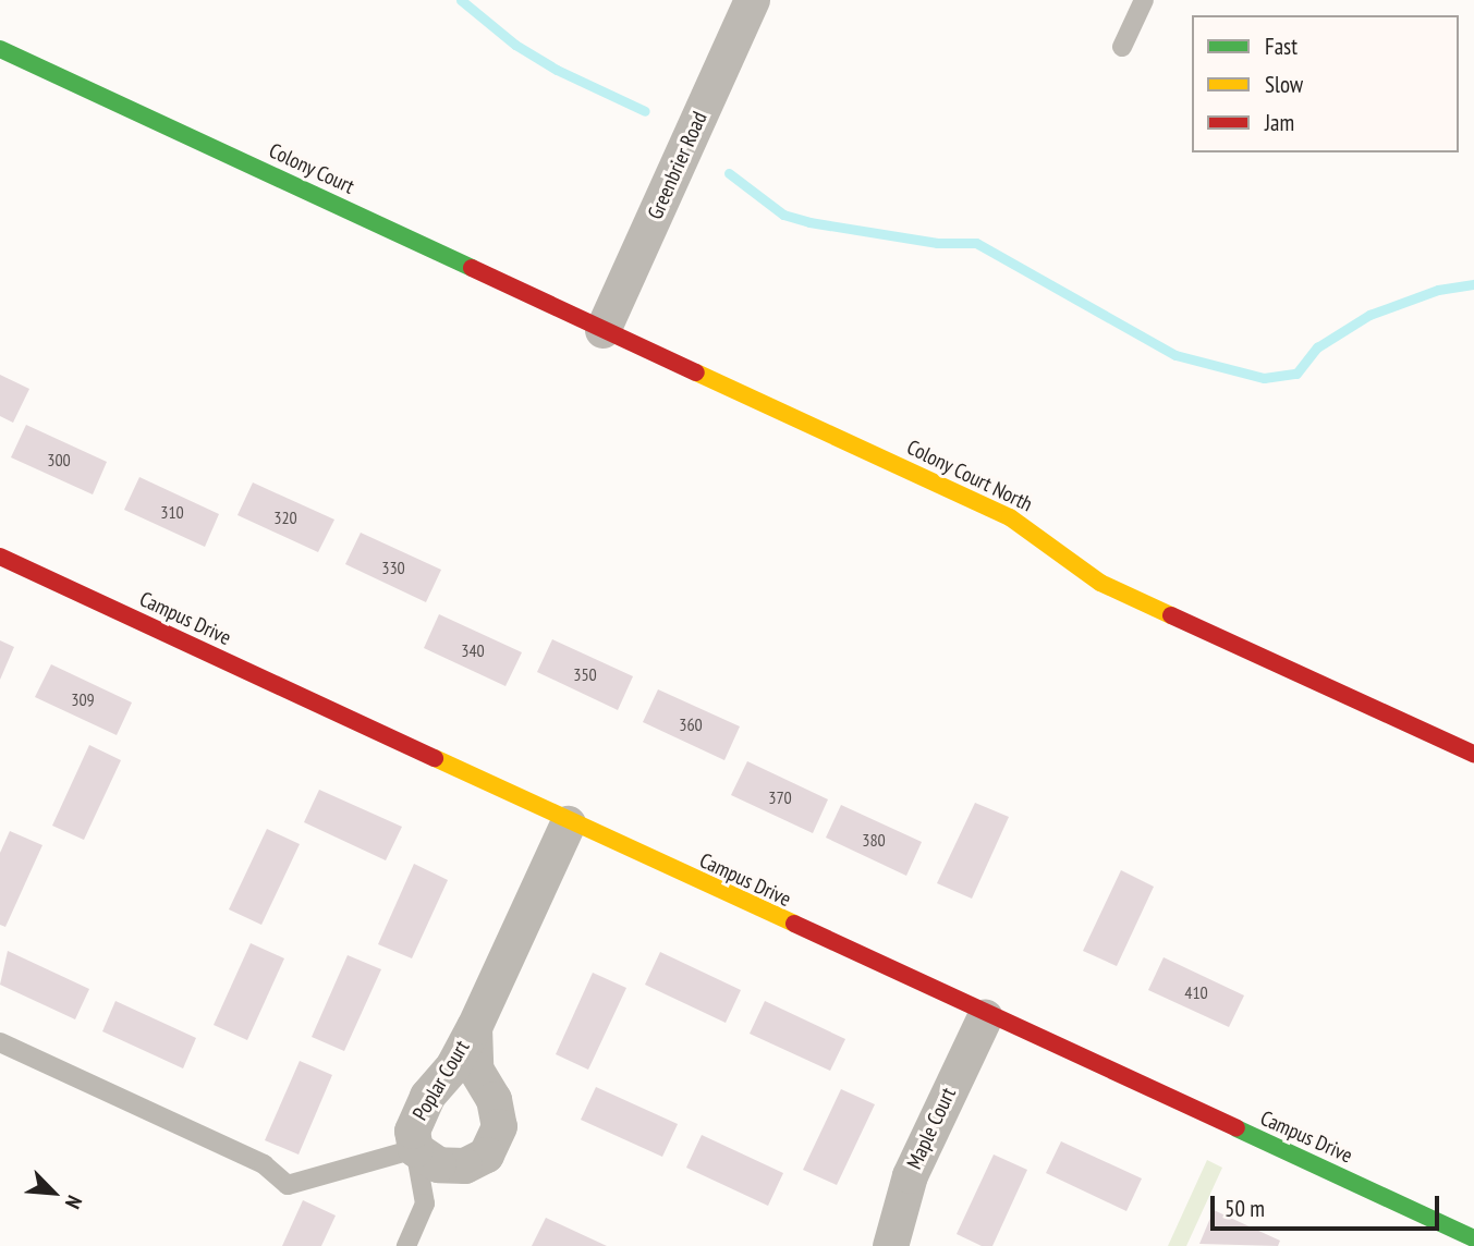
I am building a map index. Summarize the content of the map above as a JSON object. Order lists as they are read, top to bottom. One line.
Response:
{"streets":{"street":["Greenbrier Road","Colony Court","Colony Court North","Campus Drive","Poplar Court","Maple Court"]},"crossings":[["Greenbrier Road","Colony Court"],["Greenbrier Road","Colony Court North"],["Colony Court","Colony Court North"],["Campus Drive","Poplar Court"],["Campus Drive","Maple Court"]],"house_numbers":["300","310","320","330","340","350","309","360","370","380","410"],"legend":["Fast","Slow","Jam"],"scale_bar":"50 m","north":"bottom right"}
